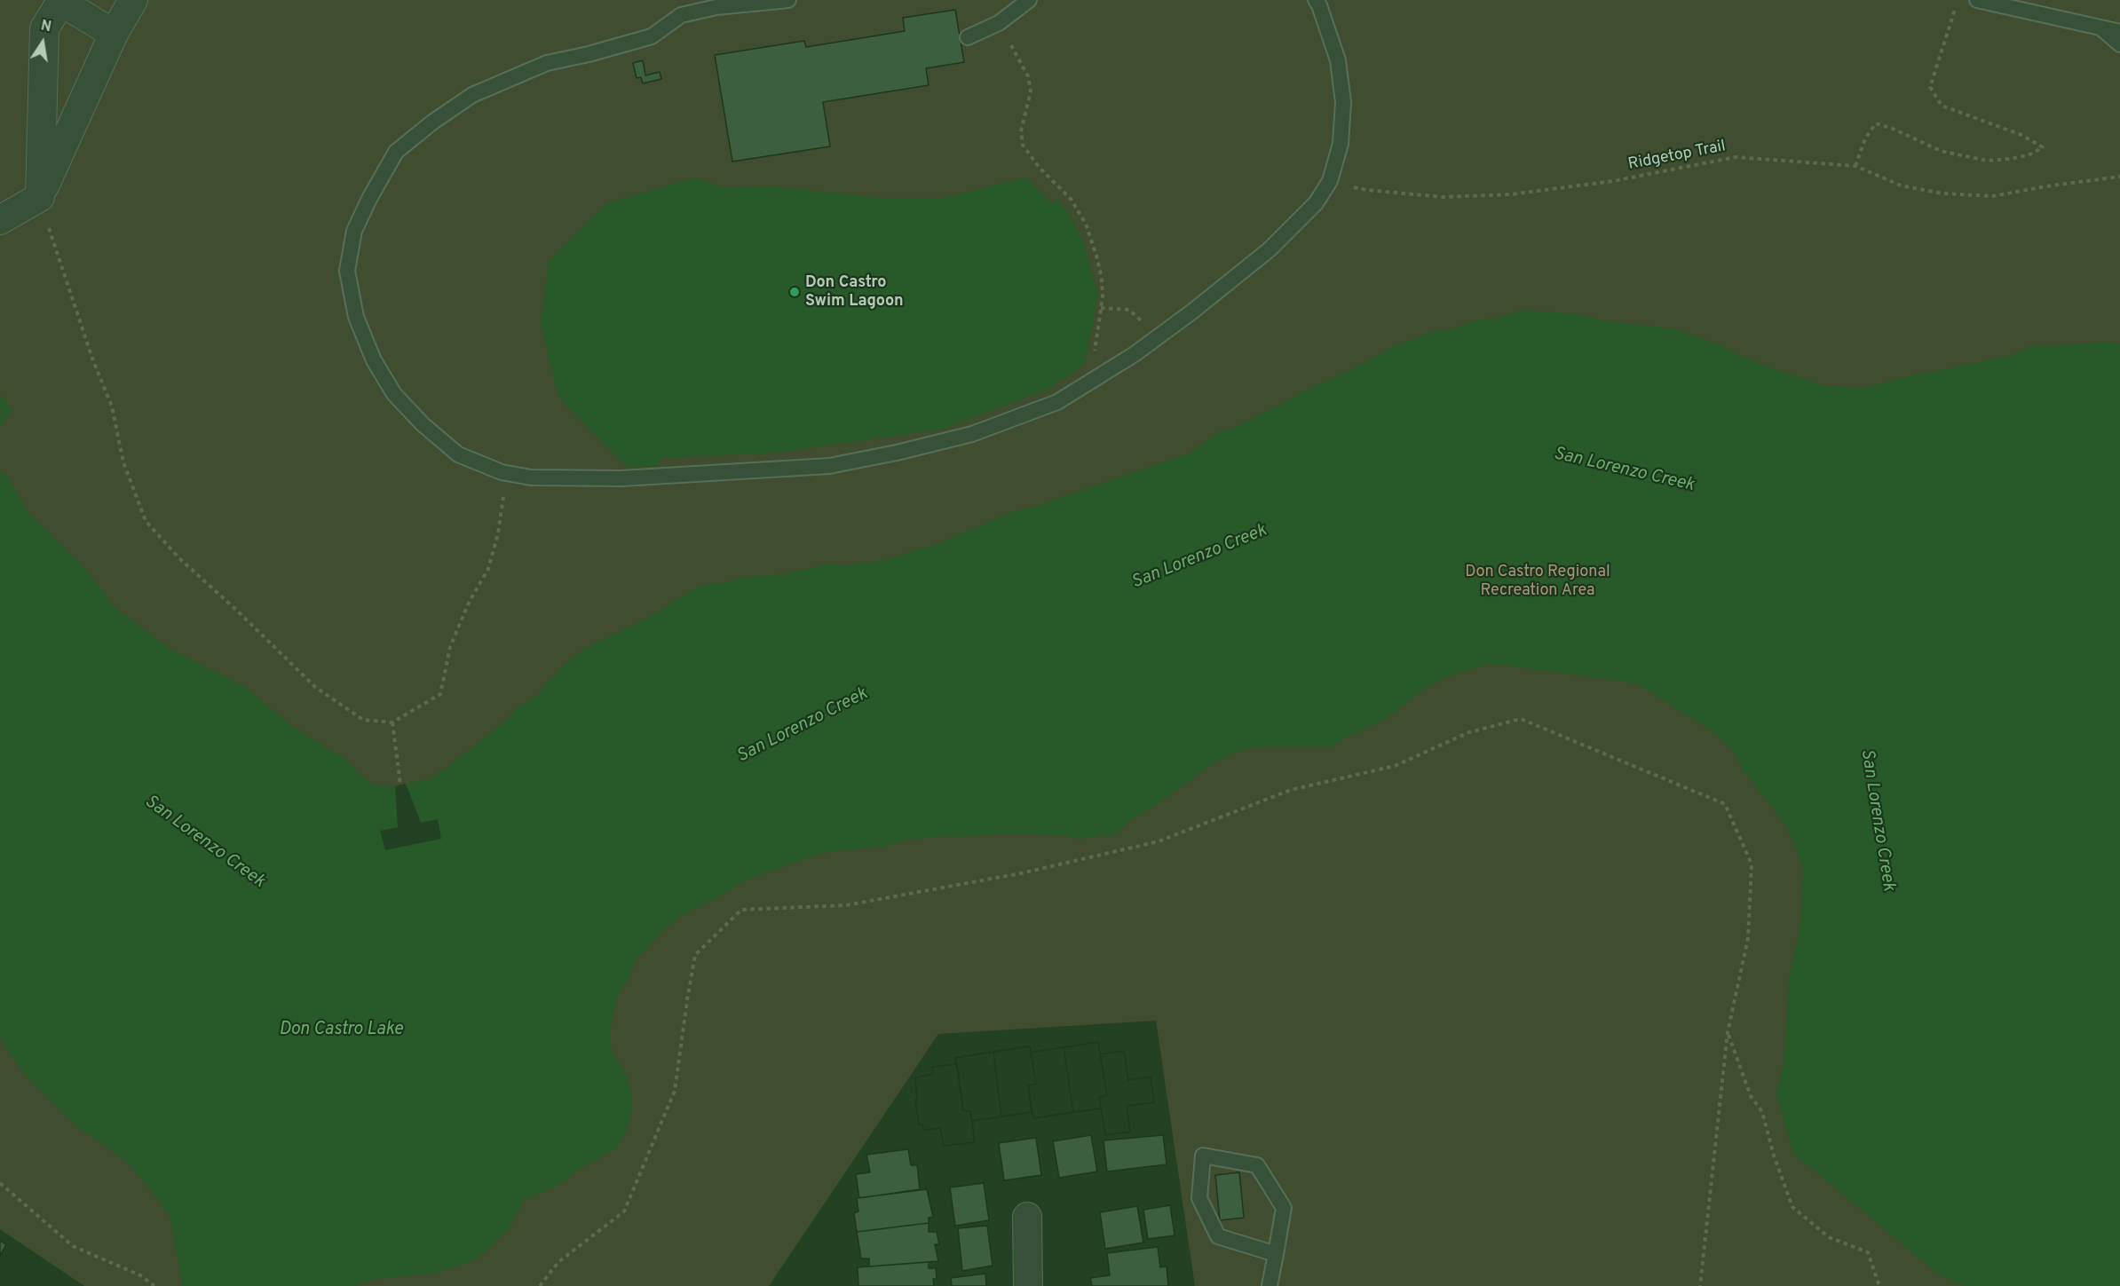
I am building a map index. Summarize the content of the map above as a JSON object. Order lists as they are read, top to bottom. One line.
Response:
{"streets":{"path":["Ridgetop Trail"]},"water":["San Lorenzo Creek","Don Castro Lake"],"parks":["Don Castro Regional Recreation Area"],"places":["Don Castro Swim Lagoon"],"north":"top"}
